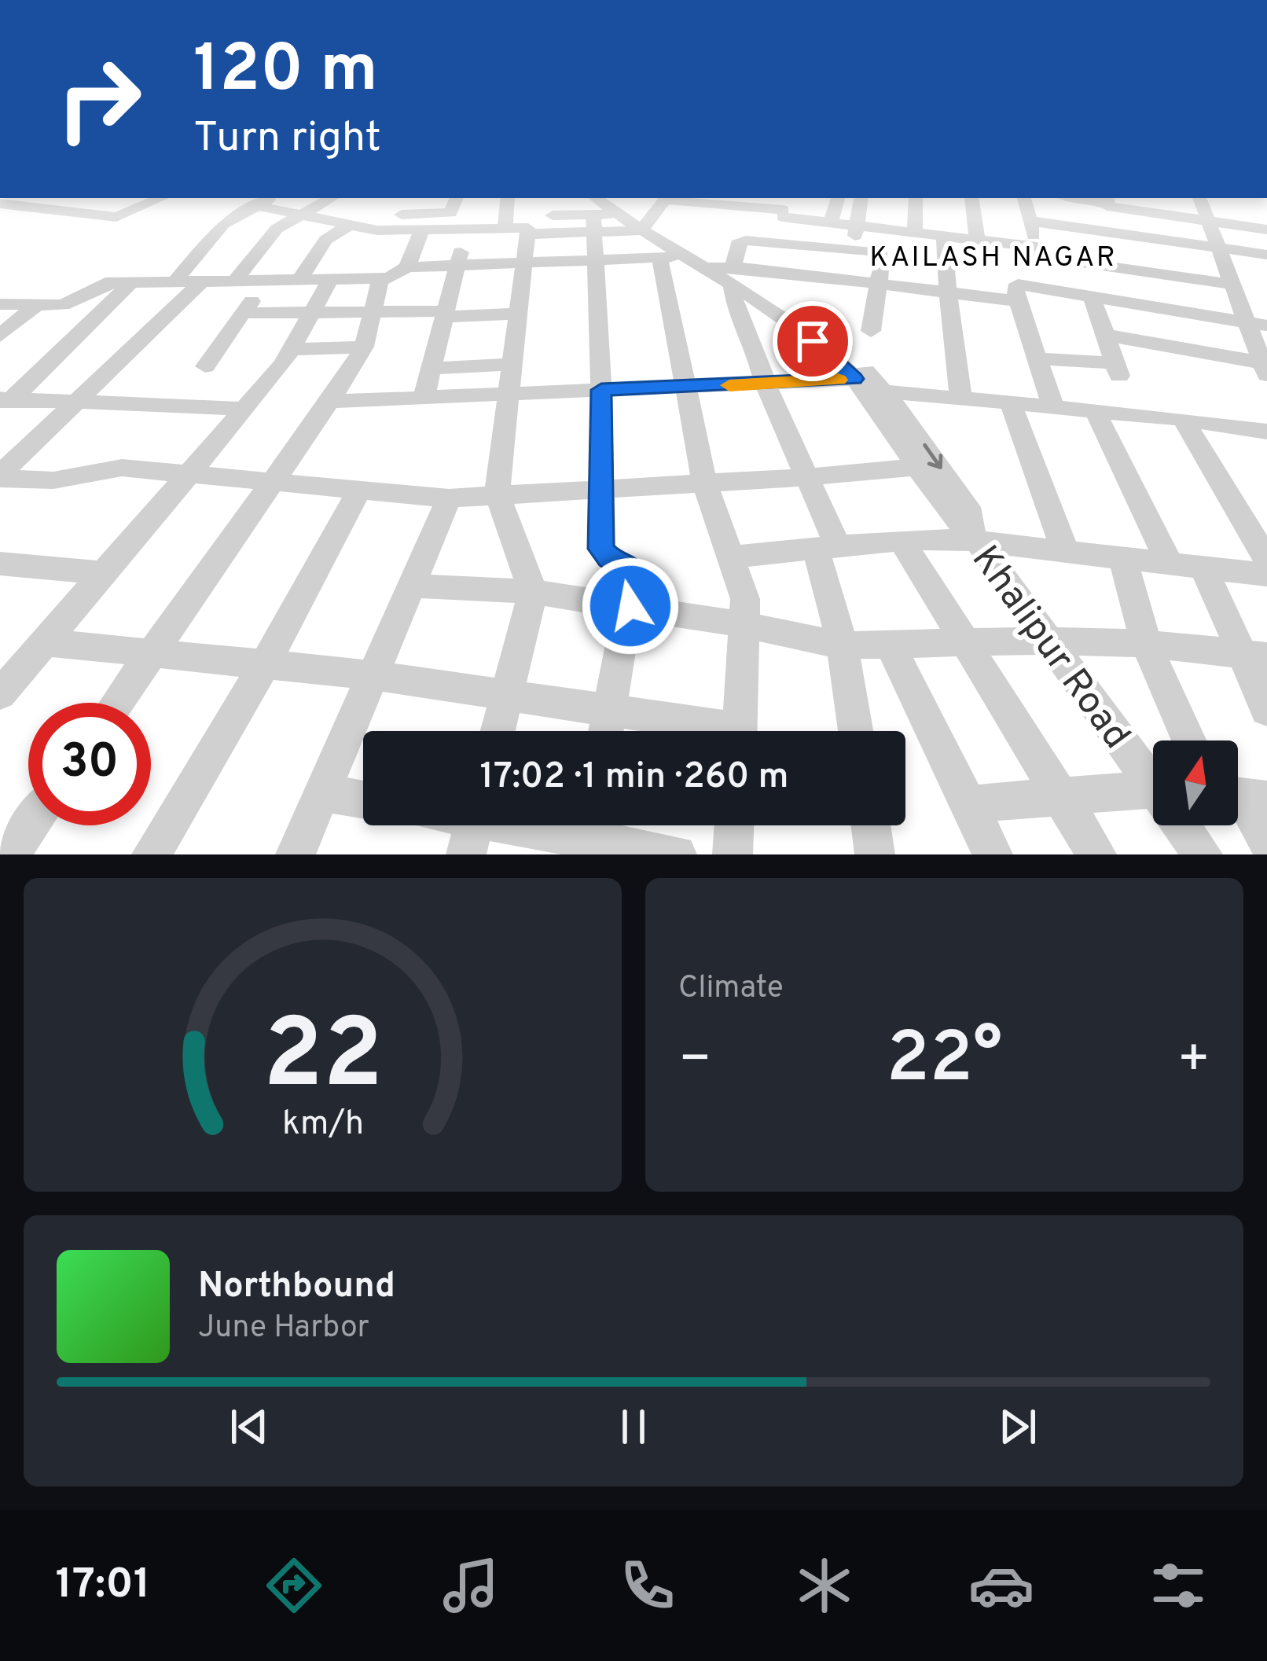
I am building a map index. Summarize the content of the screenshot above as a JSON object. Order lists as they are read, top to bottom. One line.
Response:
{"streets":{"street":["Khalipur Road"]},"districts":["KAILASH NAGAR"],"north":"top","page":{"turn":["120 m","Turn right"],"limit":"30","trip":"17:02 · 1 min · 260 m","tile":"Climate","heat":["−","22°","+"],"song":["Northbound","June Harbor"],"tabs":"17:01","gauge":["22","km/h"]}}
